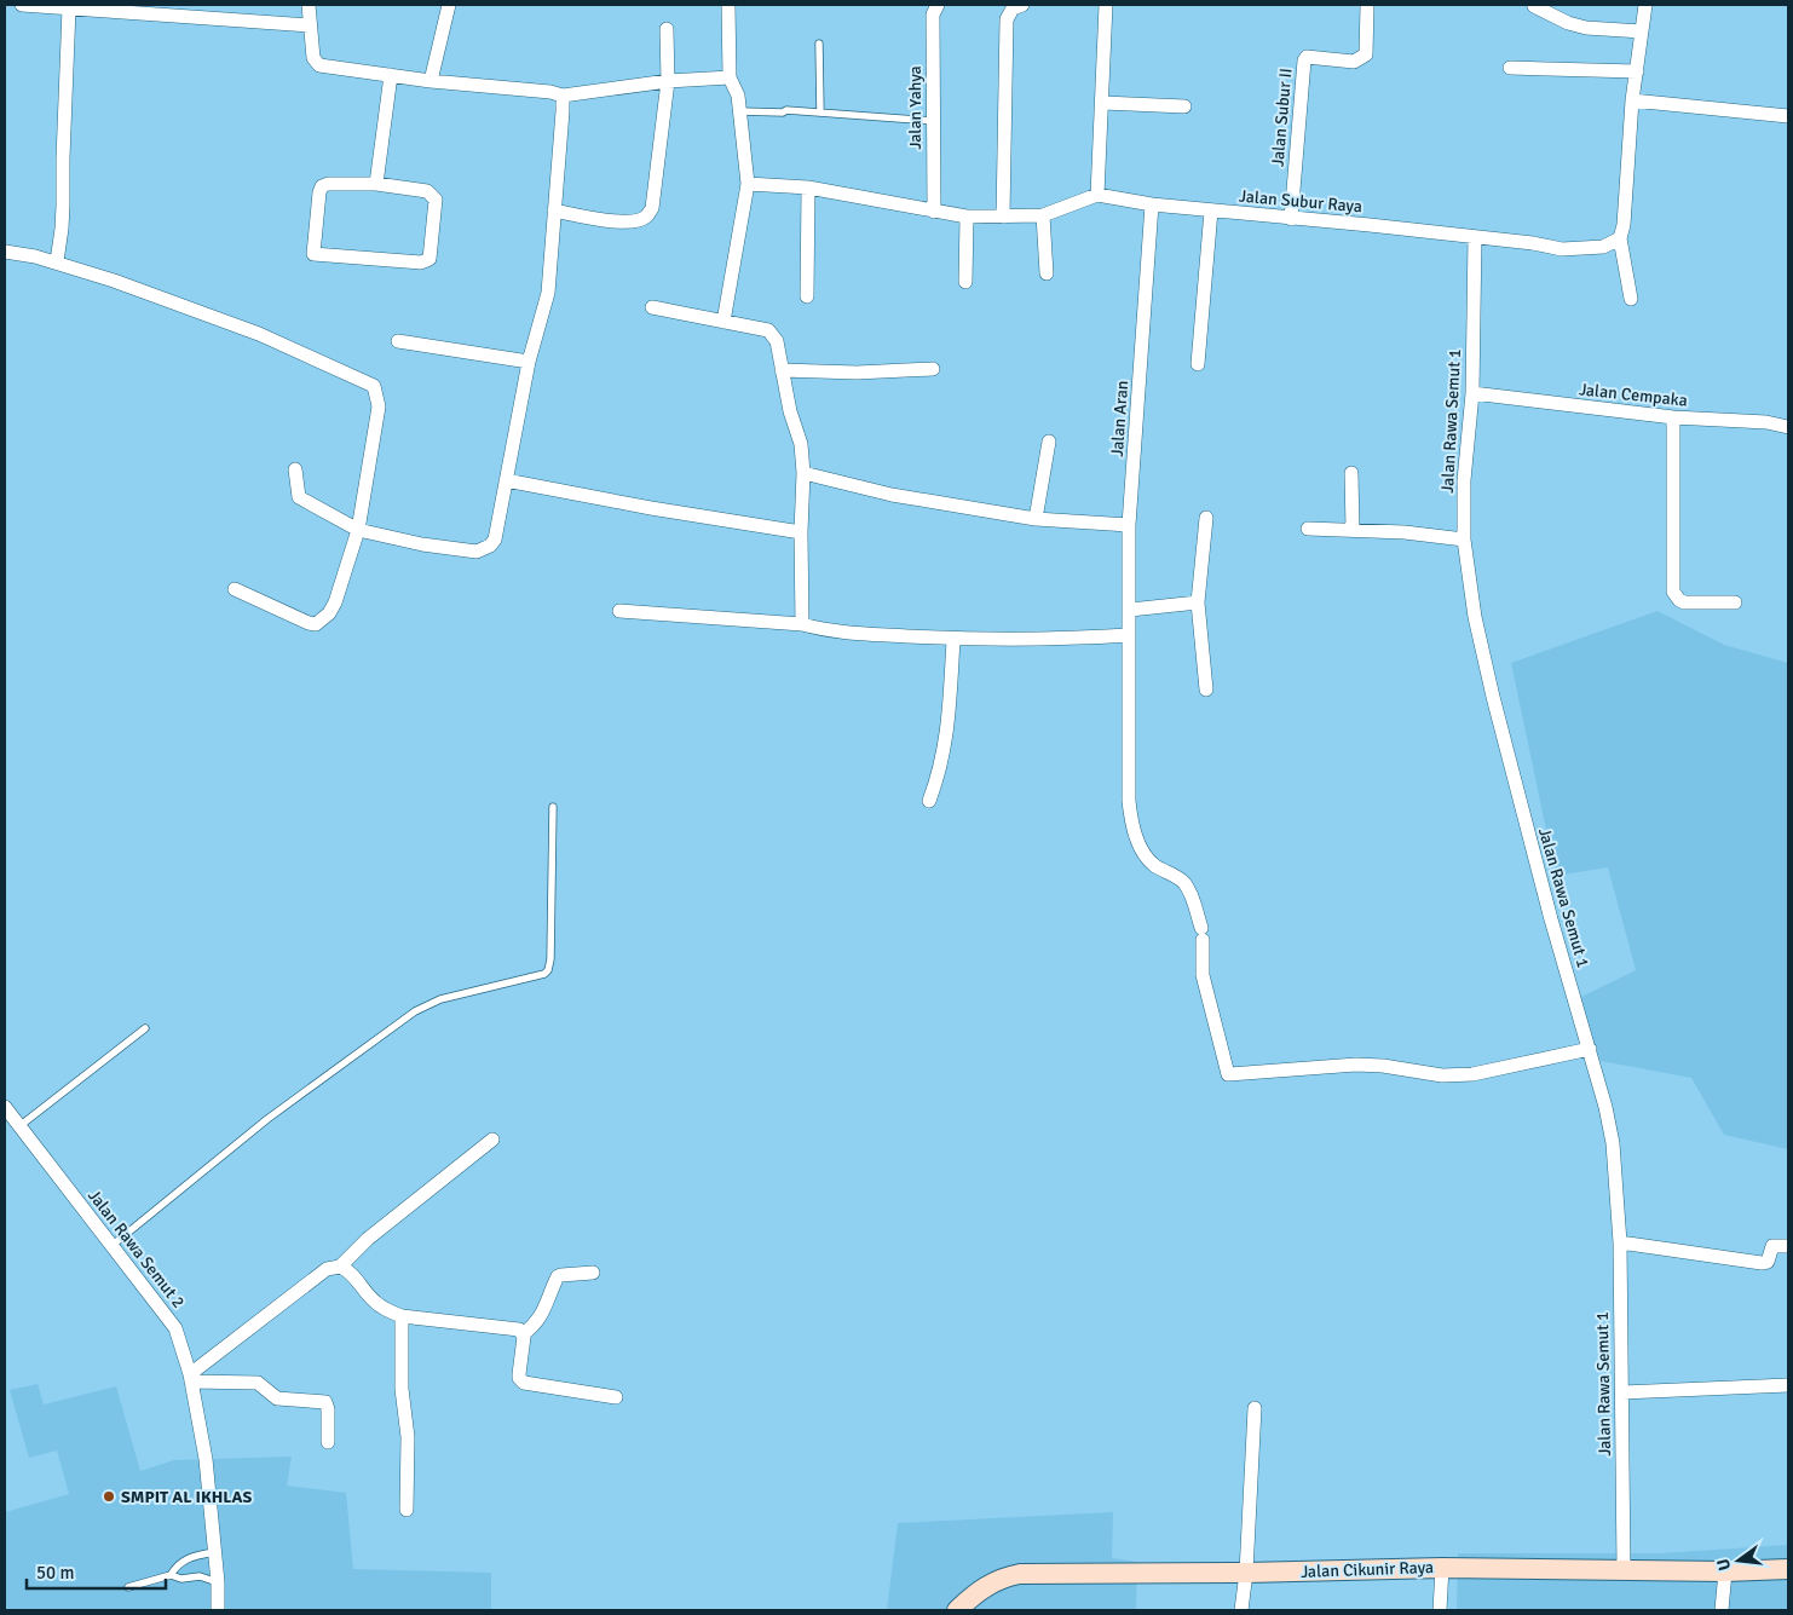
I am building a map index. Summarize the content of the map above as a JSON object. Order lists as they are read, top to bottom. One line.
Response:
{"streets":{"street":["Jalan Yahya","Jalan Subur II","Jalan Subur Raya","Jalan Cempaka","Jalan Aran","Jalan Rawa Semut 1","Jalan Rawa Semut 2","Jalan Cikunir Raya"]},"crossings":[["Jalan Subur II","Jalan Subur Raya"],["Jalan Subur Raya","Jalan Aran"],["Jalan Subur Raya","Jalan Rawa Semut 1"],["Jalan Cempaka","Jalan Rawa Semut 1"],["Jalan Aran","Jalan Rawa Semut 1"],["Jalan Rawa Semut 1","Jalan Cikunir Raya"]],"places":["SMPIT AL IKHLAS"],"scale_bar":"50 m","north":"left"}
